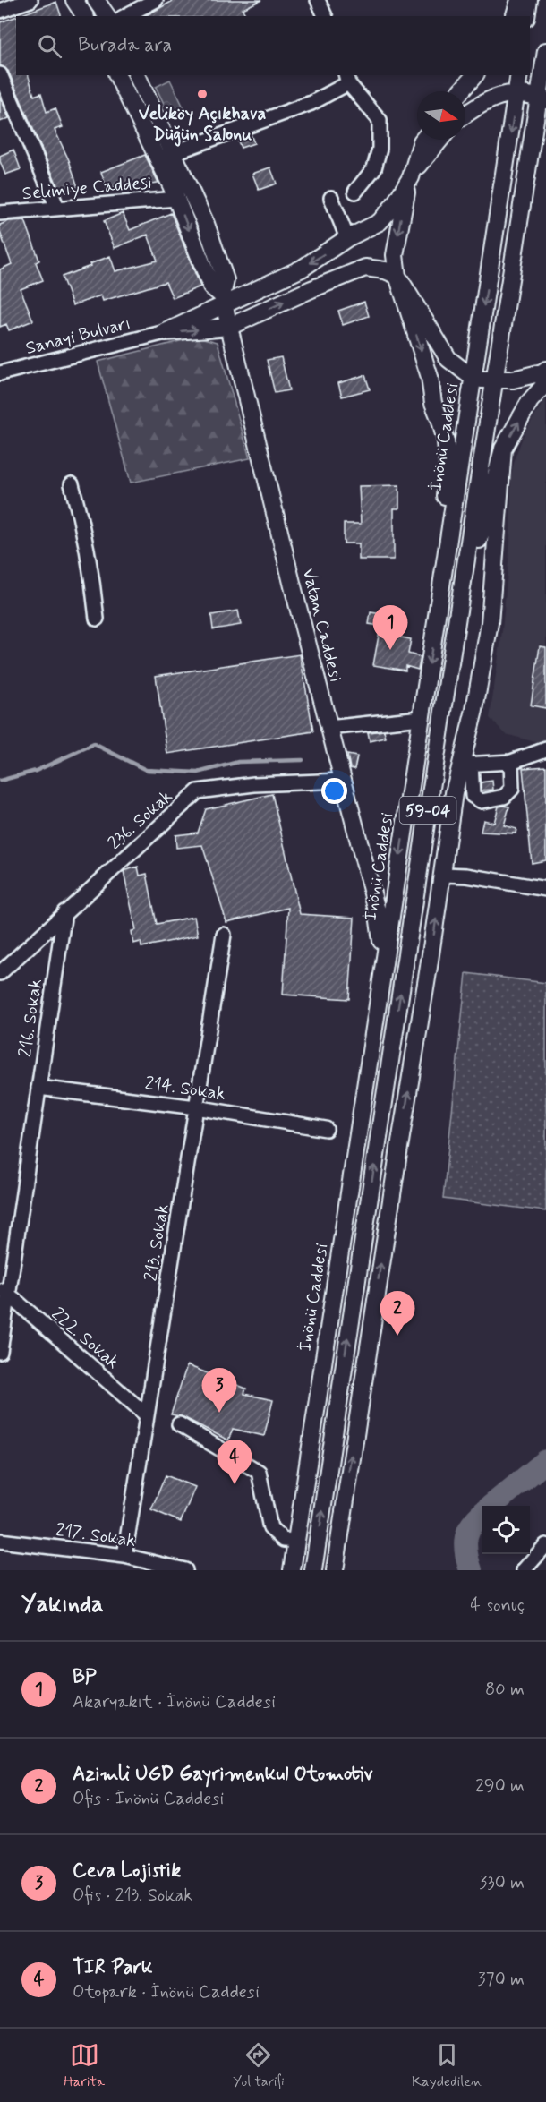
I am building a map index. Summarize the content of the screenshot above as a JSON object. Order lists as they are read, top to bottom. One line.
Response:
{"streets":{"main road":["İnönü Caddesi","Vatan Caddesi","59-04"],"street":["Selimiye Caddesi","Sanayi Bulvarı","236. Sokak","216. Sokak","214. Sokak","213. Sokak","222. Sokak","217. Sokak"]},"crossings":[["Selimiye Caddesi","Vatan Caddesi"],["İnönü Caddesi","Vatan Caddesi"],["Vatan Caddesi","236. Sokak"],["236. Sokak","216. Sokak"],["216. Sokak","214. Sokak"],["216. Sokak","222. Sokak"],["214. Sokak","213. Sokak"],["213. Sokak","222. Sokak"],["213. Sokak","217. Sokak"]],"places":["Veliköy Açıkhava Düğün Salonu"],"north":"right","page":{"search":"Burada ara","pins":["1","2","3","4"],"heading":["Yakında","4 sonuç"],"list":[{"mark":"1","name":"BP","note":"Akaryakıt · İnönü Caddesi","value":"80 m"},{"mark":"2","name":"Azimli UGD Gayrimenkul Otomotiv","note":"Ofis · İnönü Caddesi","value":"290 m"},{"mark":"3","name":"Ceva Lojistik","note":"Ofis · 213. Sokak","value":"330 m"},{"mark":"4","name":"TIR Park","note":"Otopark · İnönü Caddesi","value":"370 m"}],"nav":["Harita","Yol tarifi","Kaydedilen"]}}
